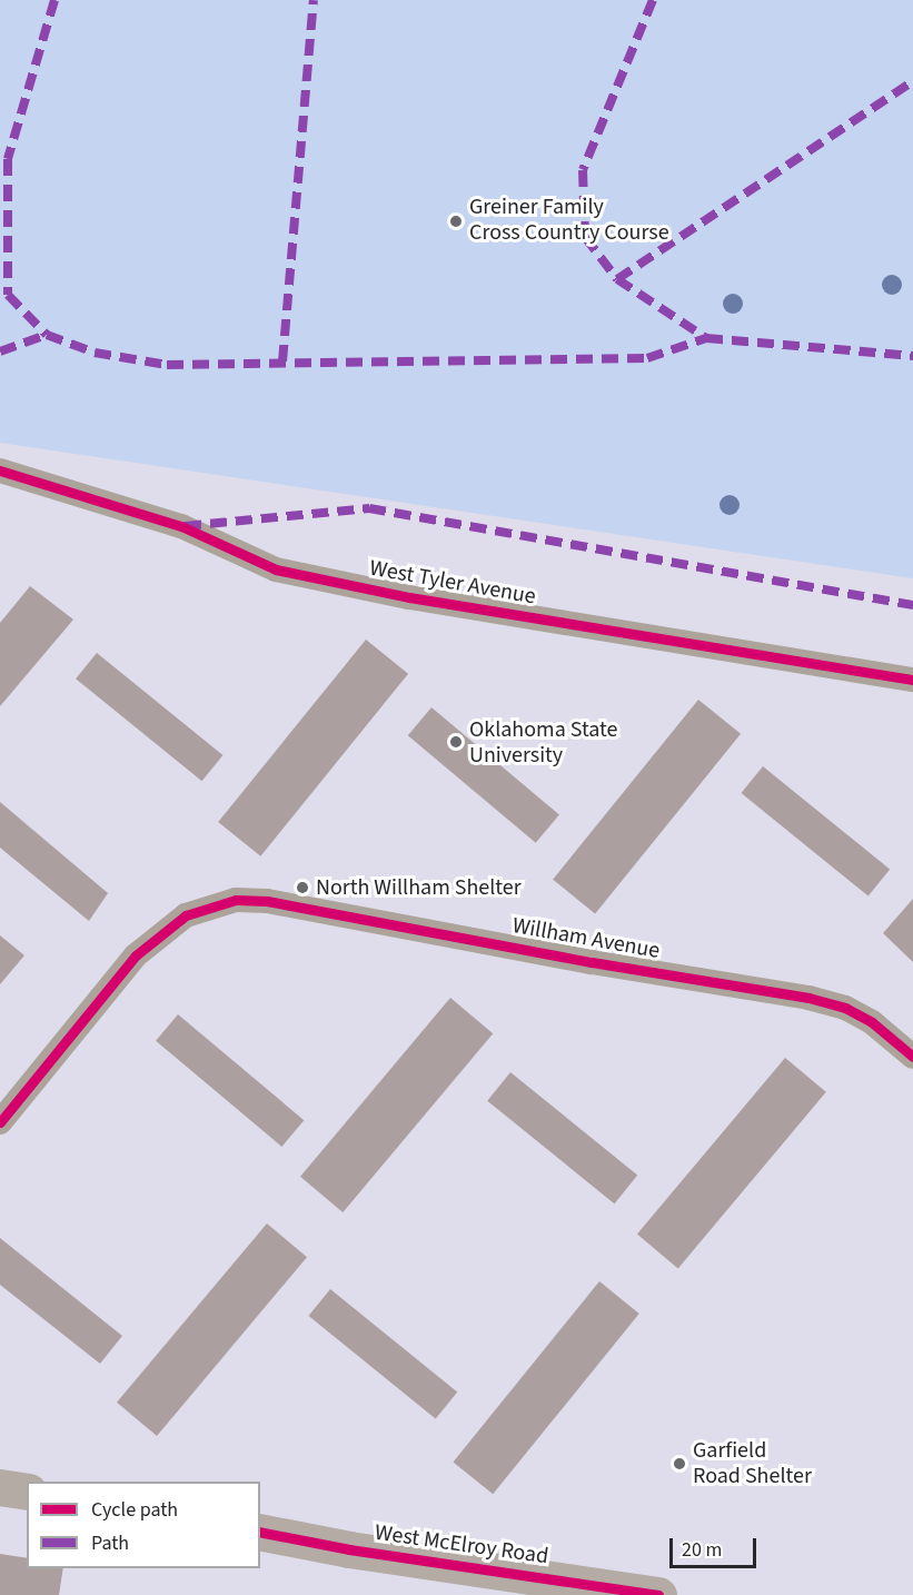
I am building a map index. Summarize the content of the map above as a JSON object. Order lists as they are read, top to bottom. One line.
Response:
{"streets":{"street":["West Tyler Avenue","Willham Avenue","West McElroy Road"]},"places":["Greiner Family Cross Country Course","Oklahoma State University","North Willham Shelter","Garfield Road Shelter"],"legend":["Cycle path","Path"],"scale_bar":"20 m"}
